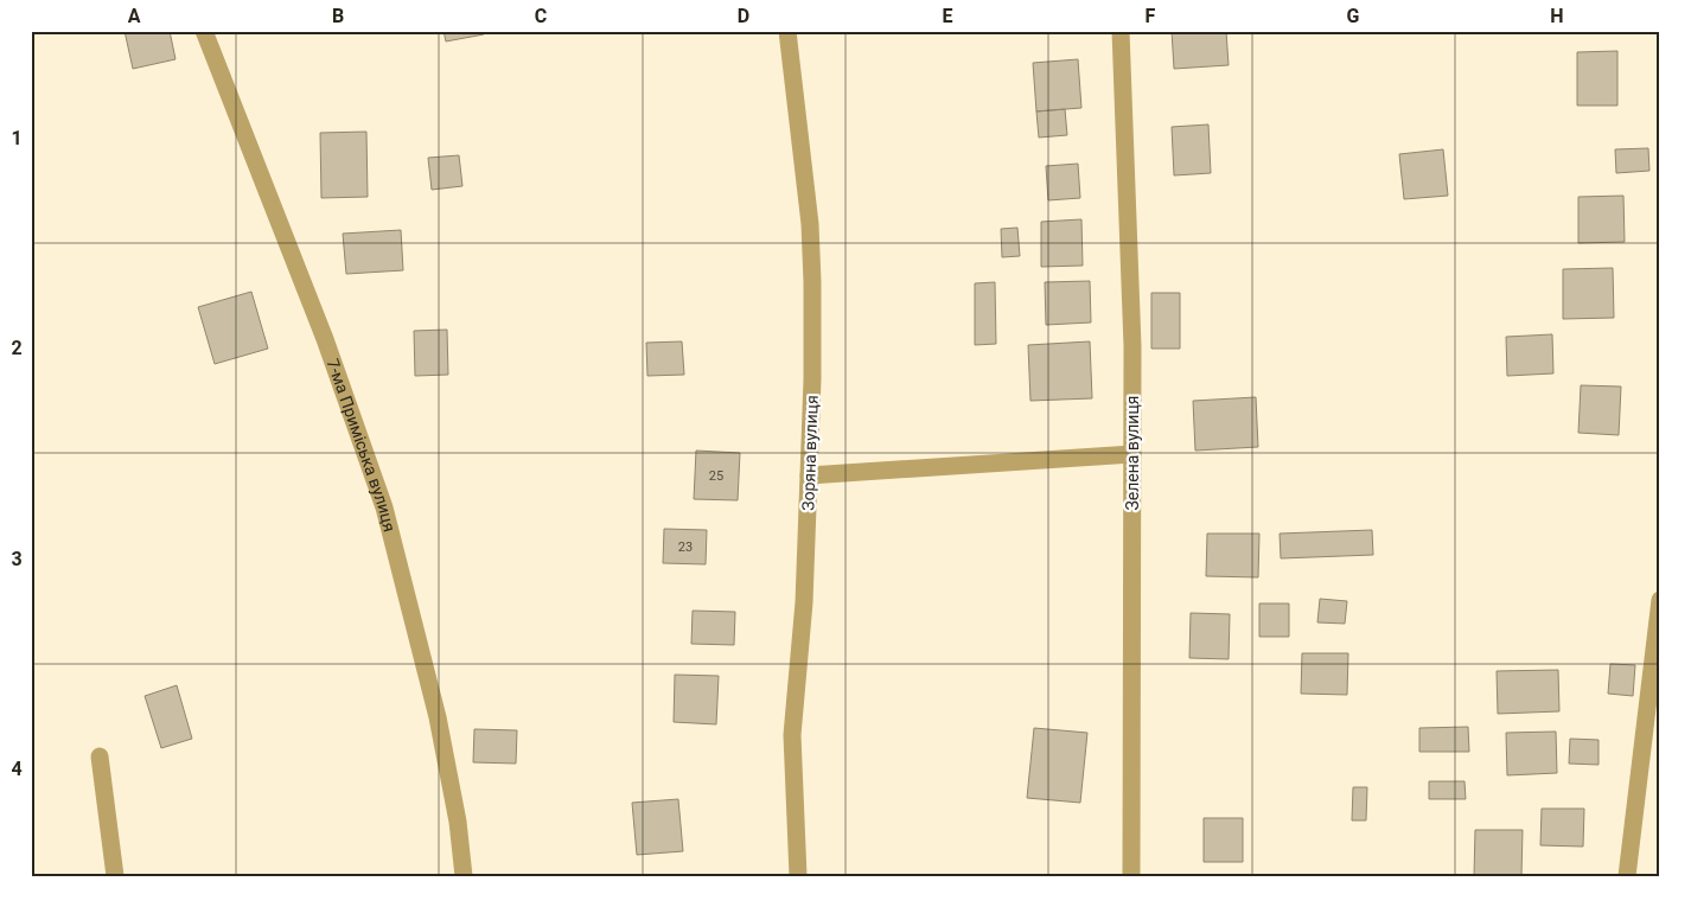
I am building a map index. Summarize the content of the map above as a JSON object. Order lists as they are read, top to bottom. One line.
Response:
{"streets":{"street":["7-ма Приміська вулиця","Зоряна вулиця","Зелена вулиця"]},"house_numbers":["25","23"],"grid":{"columns":["A","B","C","D","E","F","G","H"],"rows":["1","2","3","4"]}}
